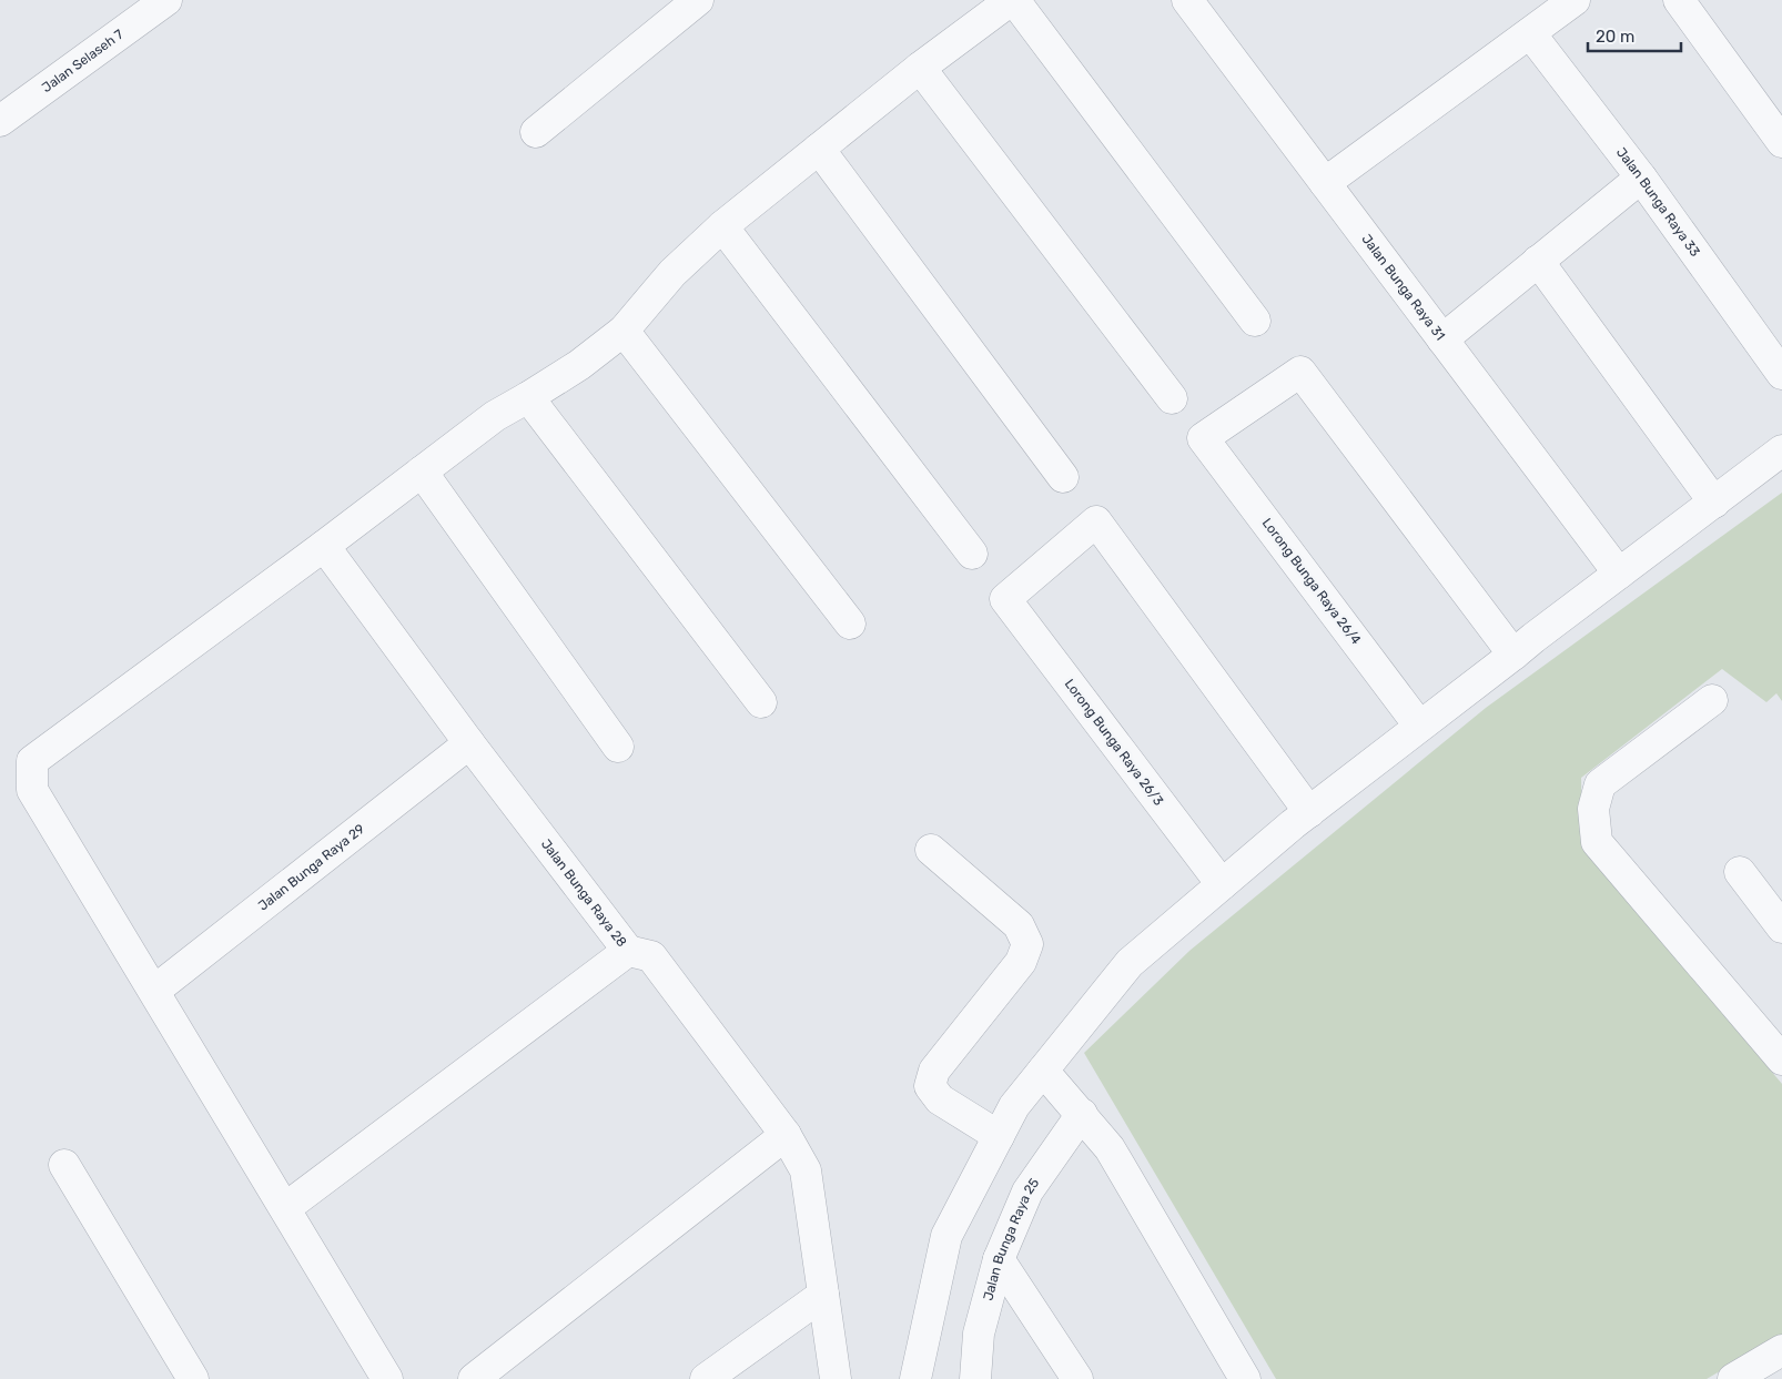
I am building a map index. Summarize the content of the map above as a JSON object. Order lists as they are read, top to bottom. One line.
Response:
{"streets":{"street":["Jalan Selaseh 7","Jalan Bunga Raya 33","Jalan Bunga Raya 31","Lorong Bunga Raya 26/4","Lorong Bunga Raya 26/3","Jalan Bunga Raya 29","Jalan Bunga Raya 28","Jalan Bunga Raya 25"]},"crossings":[["Jalan Bunga Raya 29","Jalan Bunga Raya 28"]],"scale_bar":"20 m"}
